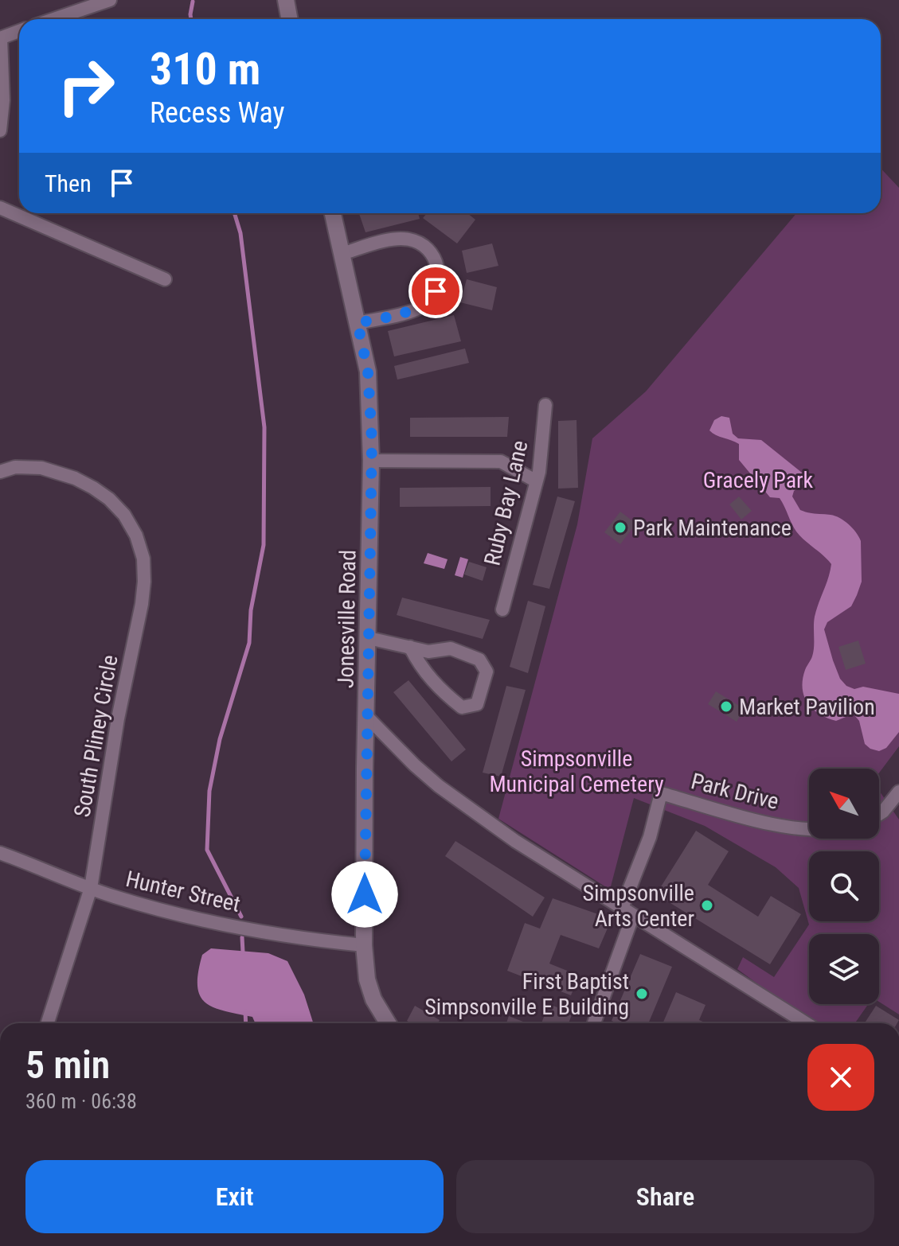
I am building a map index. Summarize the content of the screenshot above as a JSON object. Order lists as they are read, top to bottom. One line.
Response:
{"streets":{"street":["Ruby Bay Lane","Jonesville Road","South Pliney Circle","Park Drive","Hunter Street"]},"crossings":[["Jonesville Road","Hunter Street"],["South Pliney Circle","Hunter Street"]],"parks":["Gracely Park","Simpsonville Municipal Cemetery"],"places":["Park Maintenance","Market Pavilion","Simpsonville Arts Center","First Baptist Simpsonville E Building"],"north":"top left","page":{"turn":["310 m","Recess Way"],"then":"Then","heading":["5 min","360 m · 06:38"],"buttons":["Exit","Share"]}}
